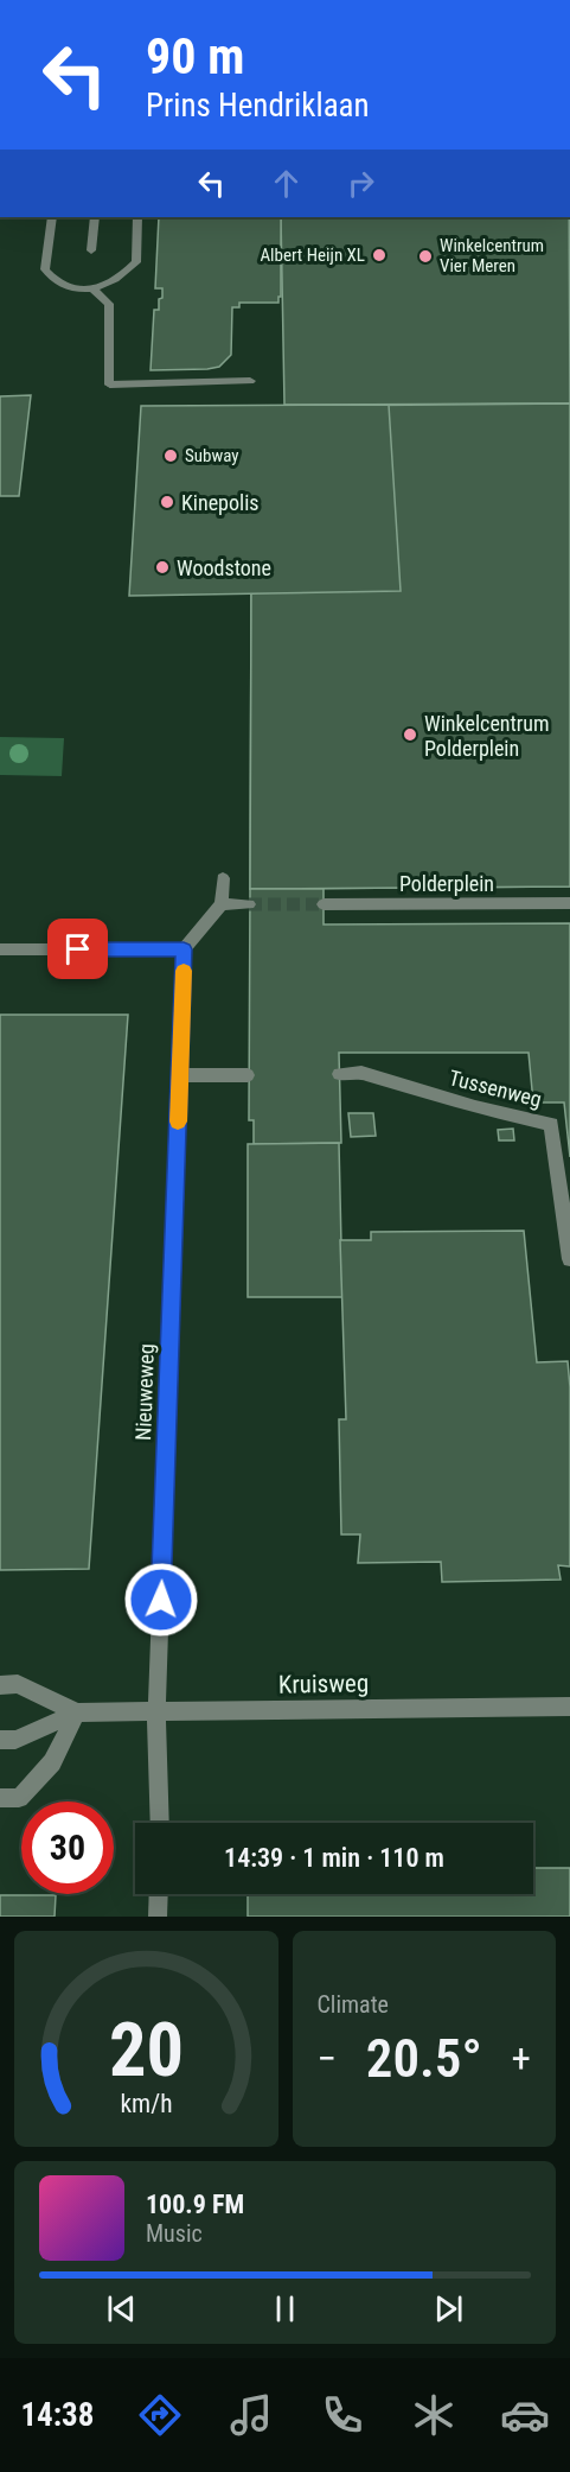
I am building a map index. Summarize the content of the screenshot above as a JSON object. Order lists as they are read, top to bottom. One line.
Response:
{"streets":{"street":["Polderplein","Tussenweg","Nieuweweg","Kruisweg"]},"crossings":[["Nieuweweg","Kruisweg"]],"places":["Albert Heijn XL","Winkelcentrum Vier Meren","Subway","Kinepolis","Woodstone","Winkelcentrum Polderplein"],"page":{"turn":["90 m","Prins Hendriklaan"],"limit":"30","trip":"14:39 · 1 min · 110 m","tile":"Climate","heat":["−","20.5°","+"],"song":["100.9 FM","Music"],"tabs":"14:38","gauge":["20","km/h"]}}
